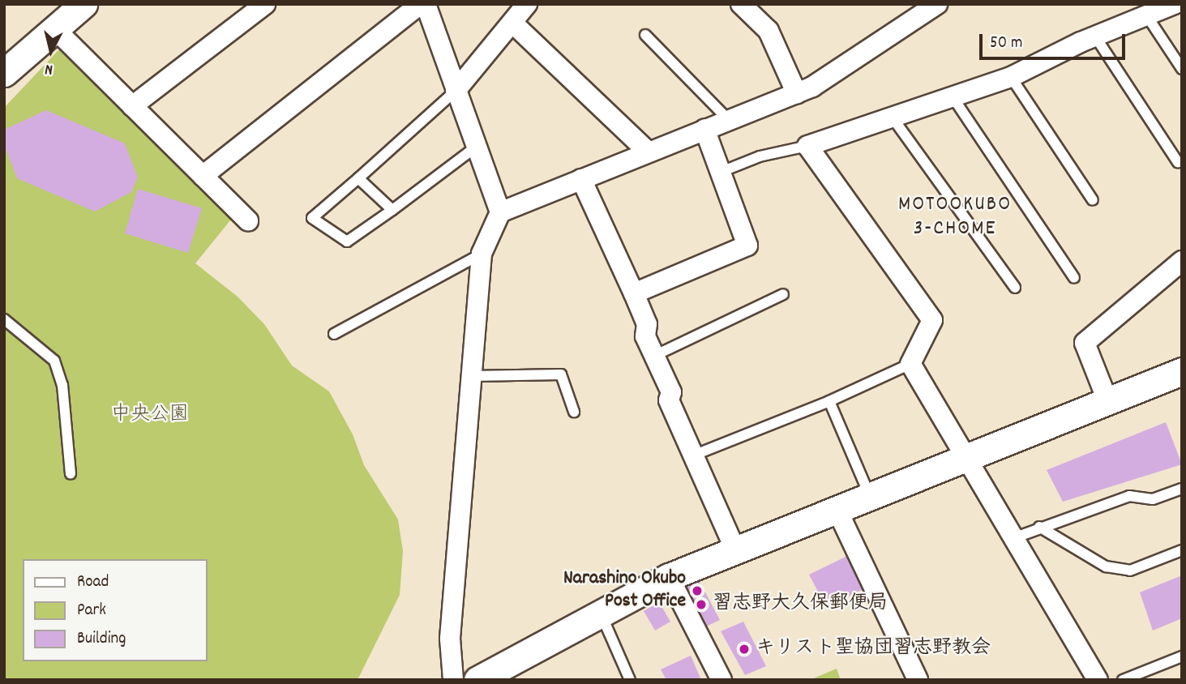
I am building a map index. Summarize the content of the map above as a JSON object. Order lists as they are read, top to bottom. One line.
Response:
{"districts":["MOTOOKUBO 3-CHOME"],"parks":["中央公園"],"places":["Narashino Okubo Post Office","習志野大久保郵便局","キリスト聖協団習志野教会"],"legend":["Road","Park","Building"],"scale_bar":"50 m","north":"bottom"}
